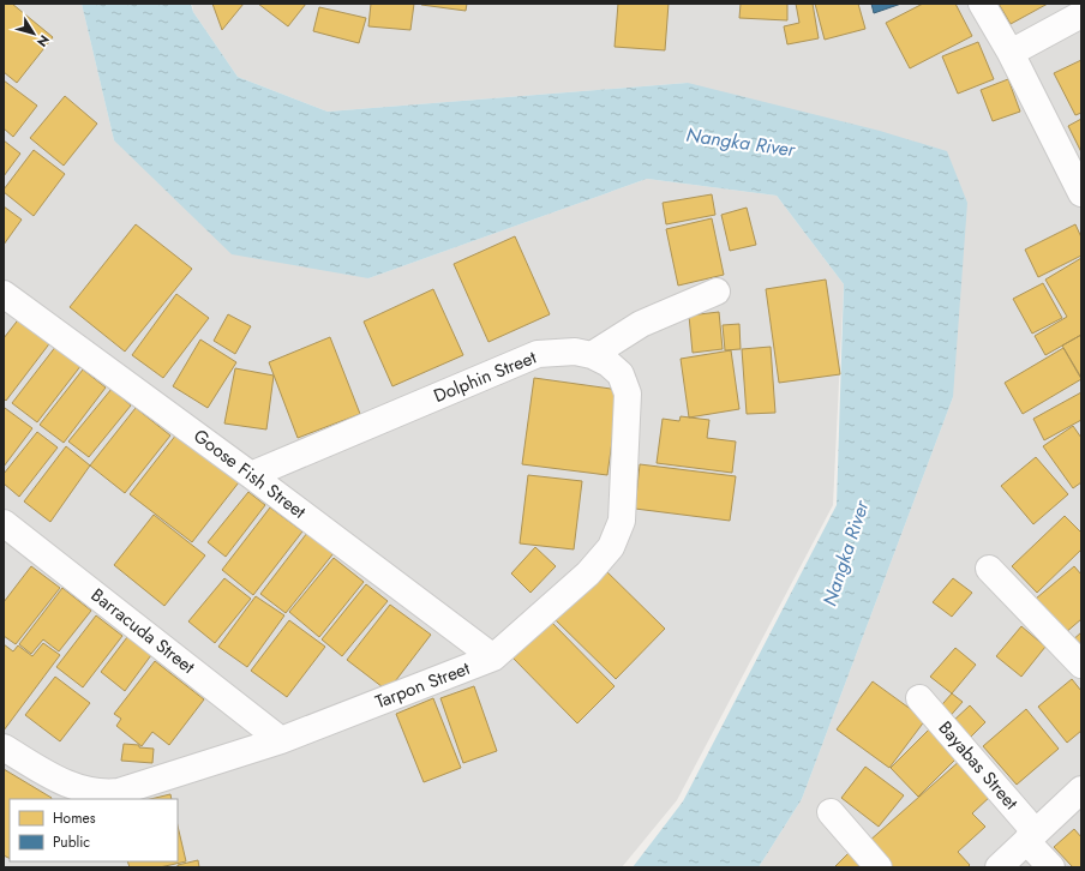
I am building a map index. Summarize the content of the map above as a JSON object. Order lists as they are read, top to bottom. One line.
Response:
{"streets":{"street":["Dolphin Street","Goose Fish Street","Barracuda Street","Tarpon Street","Bayabas Street"]},"crossings":[["Dolphin Street","Goose Fish Street"],["Dolphin Street","Tarpon Street"],["Goose Fish Street","Tarpon Street"],["Barracuda Street","Tarpon Street"]],"water":["Nangka River"],"legend":["Homes","Public"],"north":"bottom right"}
